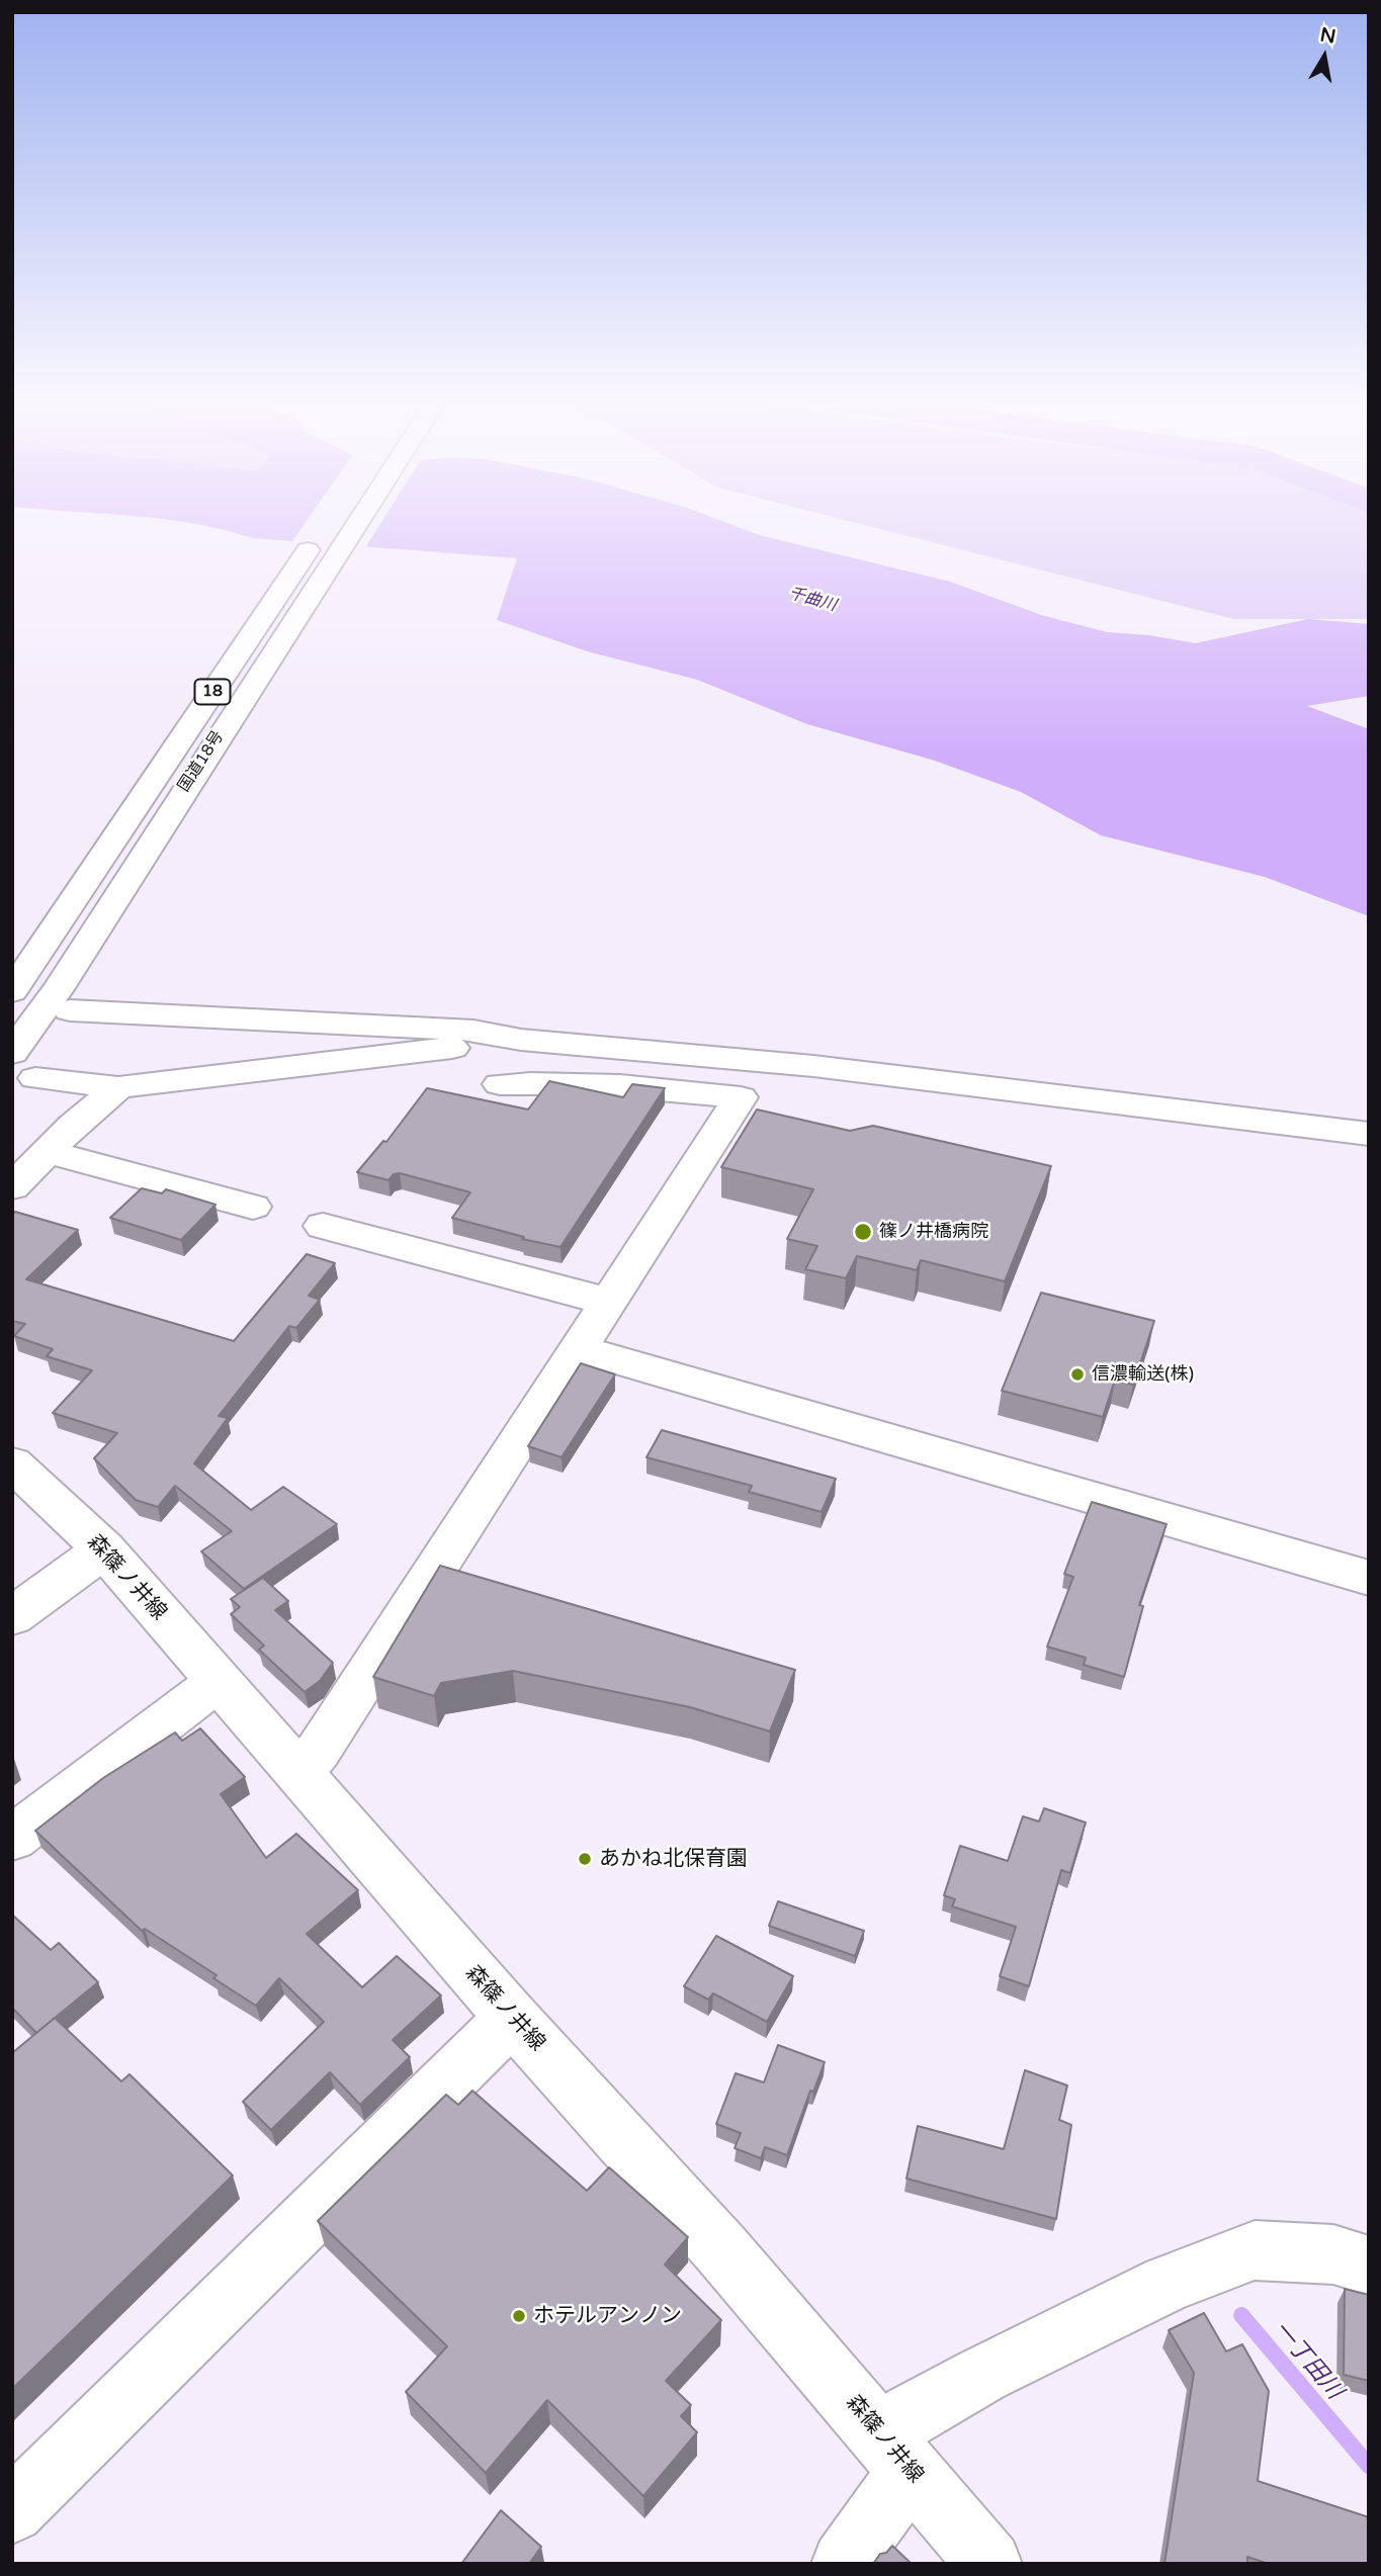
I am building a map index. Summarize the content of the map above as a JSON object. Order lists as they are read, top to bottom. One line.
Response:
{"streets":{"main road":["18","国道18号","森篠ノ井線"]},"water":["千曲川","一丁田川"],"places":["篠ノ井橋病院","信濃輸送(株)","あかね北保育園","ホテルアンノン"],"north":"top"}
